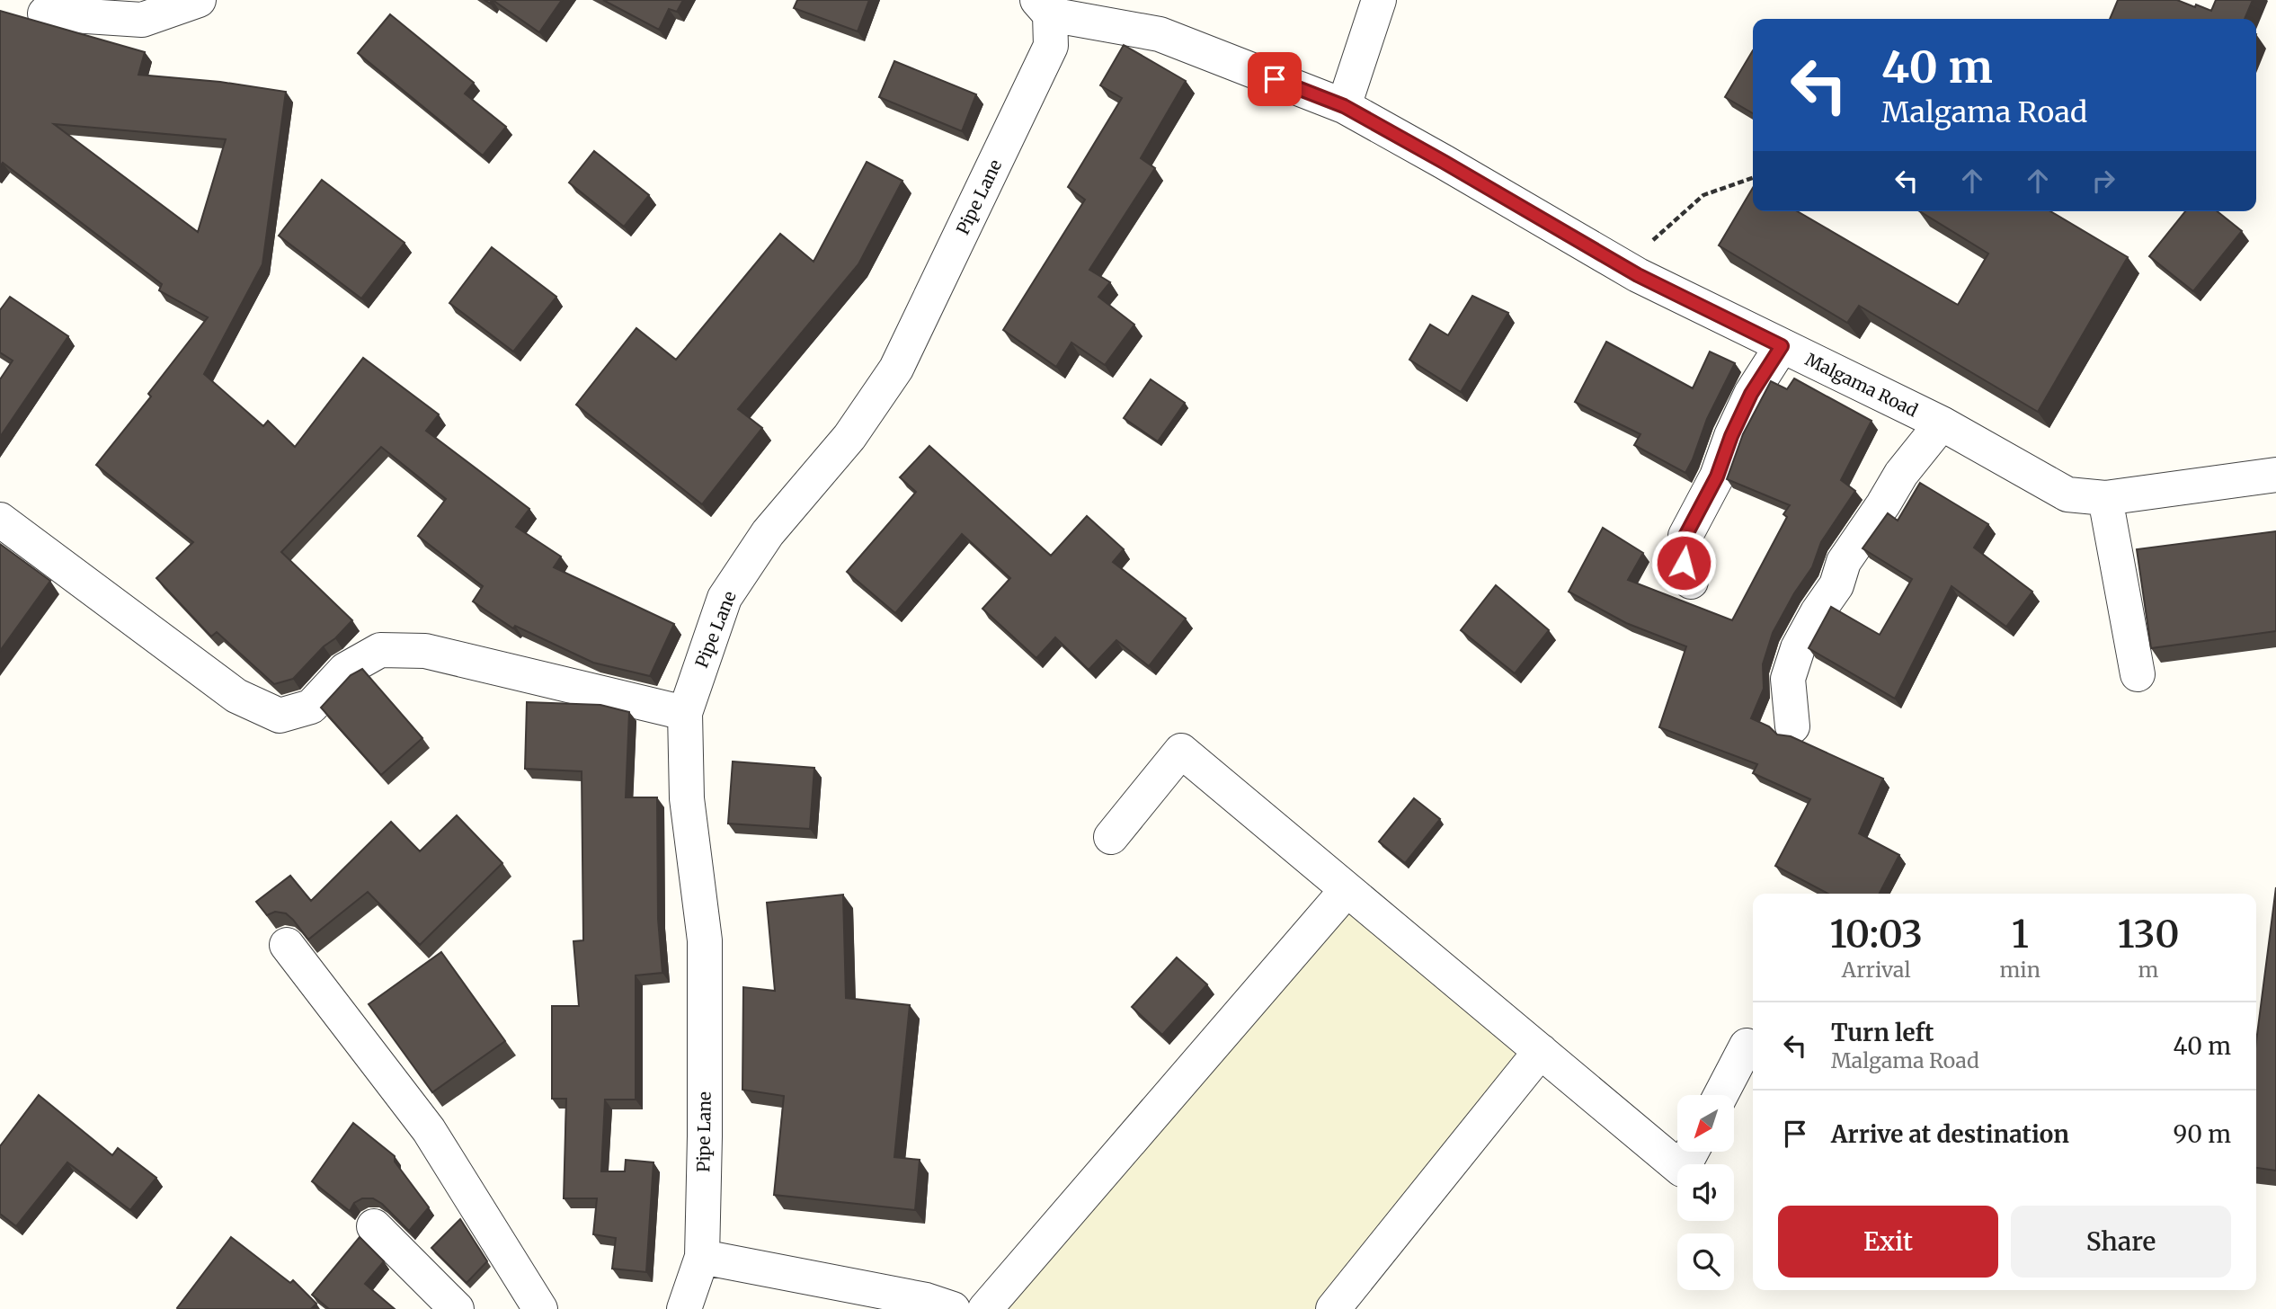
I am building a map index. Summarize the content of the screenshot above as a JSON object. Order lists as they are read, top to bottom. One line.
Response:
{"streets":{"street":["Pipe Lane","Malgama Road"]},"crossings":[["Pipe Lane","Malgama Road"]],"north":"bottom left","page":{"turn":["40 m","Malgama Road"],"eta":["10:03","Arrival","1","min","130","m"],"list":[{"name":"Turn left","note":"Malgama Road","value":"40 m"},{"name":"Arrive at destination","value":"90 m"}],"buttons":["Exit","Share"]}}
